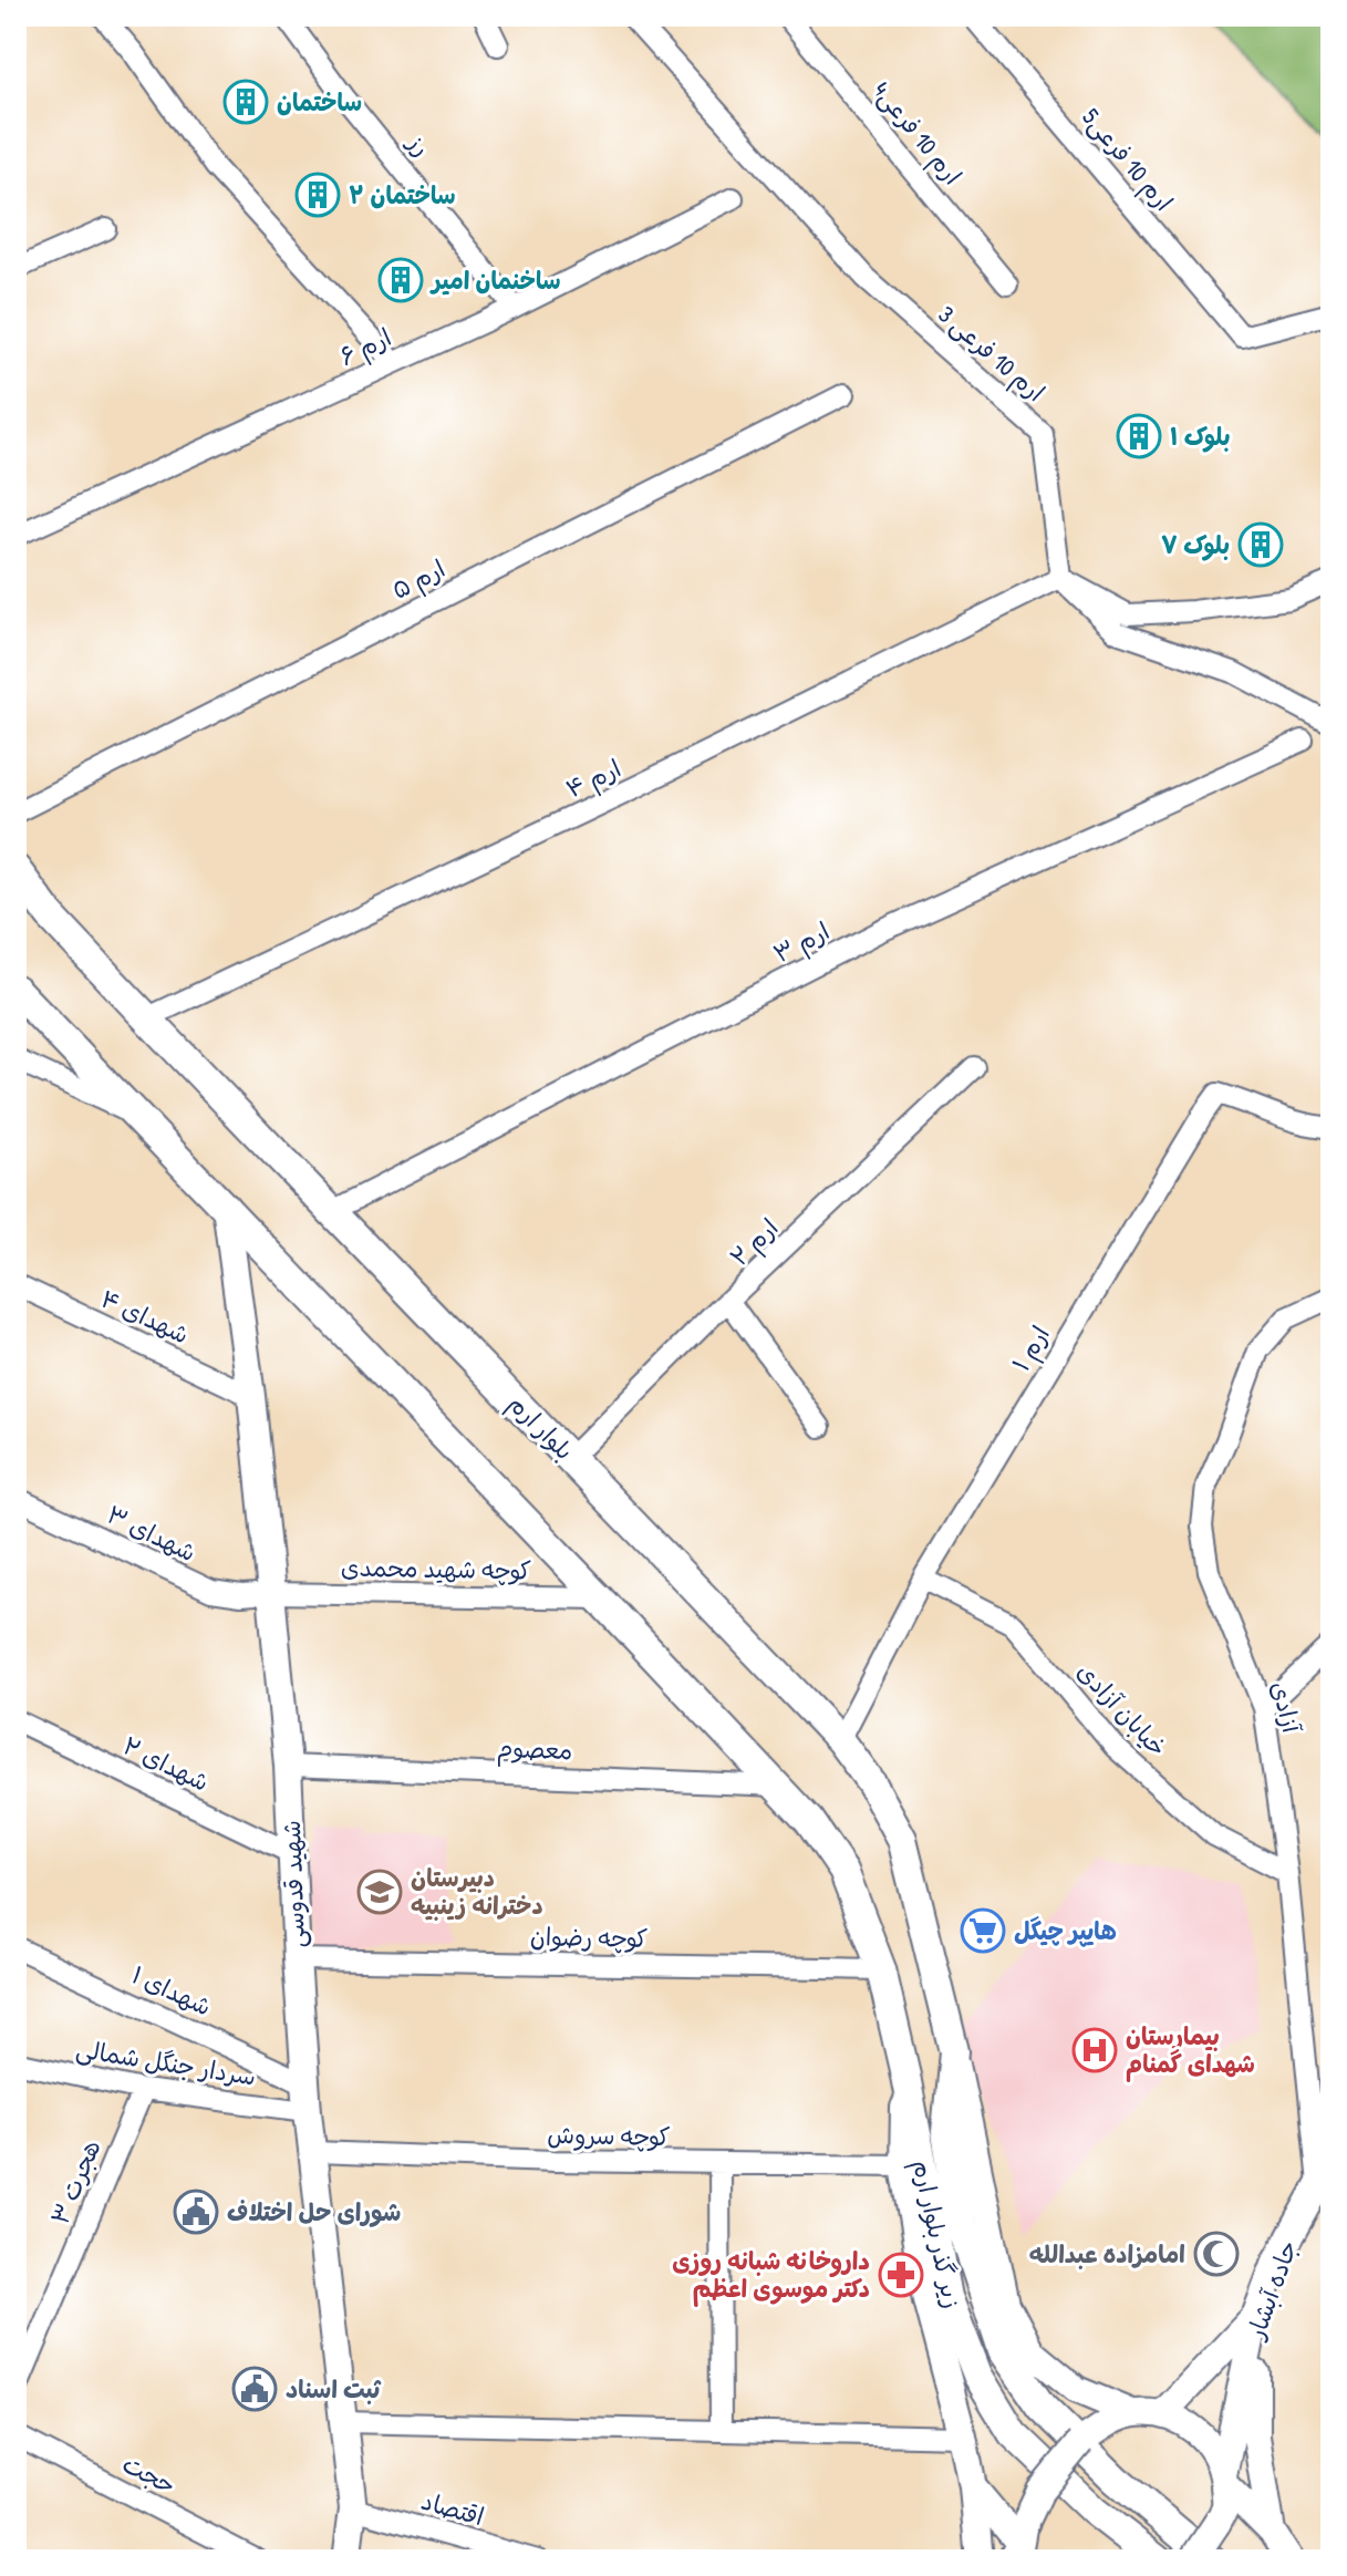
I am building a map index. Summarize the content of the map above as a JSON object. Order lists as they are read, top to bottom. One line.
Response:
{"streets":{"main road":["بلوار ارم","زیر گذر بلوار ارم"],"street":["ارم 10 فرعی4","رز","ارم 10 فرعی5","ارم ۶","ارم 10 فرعی 3","ارم ۵","ارم ۴","ارم ۳","ارم ۲","شهدای ۴","ارم ۱","شهدای ۳","کوچه شهید محمدی","آزادی","خیابان آزادی","معصوم","شهدای ۲","شهید قدوسی","کوچه رضوان","شهدای ۱","سردار جنگل شمالی","کوچه سروش","هجرت ۳","جاده آبشار","حجت","اقتصاد"]},"crossings":[["رز","ارم ۶"],["ارم 10 فرعی 3","ارم ۴"],["ارم ۴","بلوار ارم"],["ارم ۳","بلوار ارم"],["ارم ۲","بلوار ارم"],["شهدای ۴","شهید قدوسی"],["ارم ۱","بلوار ارم"],["ارم ۱","خیابان آزادی"],["بلوار ارم","زیر گذر بلوار ارم"],["شهدای ۳","کوچه شهید محمدی"],["شهدای ۳","شهید قدوسی"],["کوچه شهید محمدی","شهید قدوسی"],["آزادی","خیابان آزادی"],["آزادی","جاده آبشار"],["معصوم","شهید قدوسی"],["شهدای ۲","شهید قدوسی"],["شهید قدوسی","کوچه رضوان"],["شهید قدوسی","شهدای ۱"],["شهید قدوسی","سردار جنگل شمالی"],["شهید قدوسی","کوچه سروش"],["شهید قدوسی","اقتصاد"],["سردار جنگل شمالی","هجرت ۳"]],"places":{"building":["ساختمان","ساختمان ۲","ساخنمان امیر","بلوک ۱","بلوک ۷"],"school or university":["دبیرستان دخترانه زینبیه"],"supermarket":["هایپر چیگل"],"hospital":["بیمارستان شهدای گمنام"],"public building":["شورای حل اختلاف","ثبت اسناد"],"mosque":["امامزاده عبدالله"],"pharmacy":["داروخانه شبانه روزی دکتر موسوی اعظم"]}}
